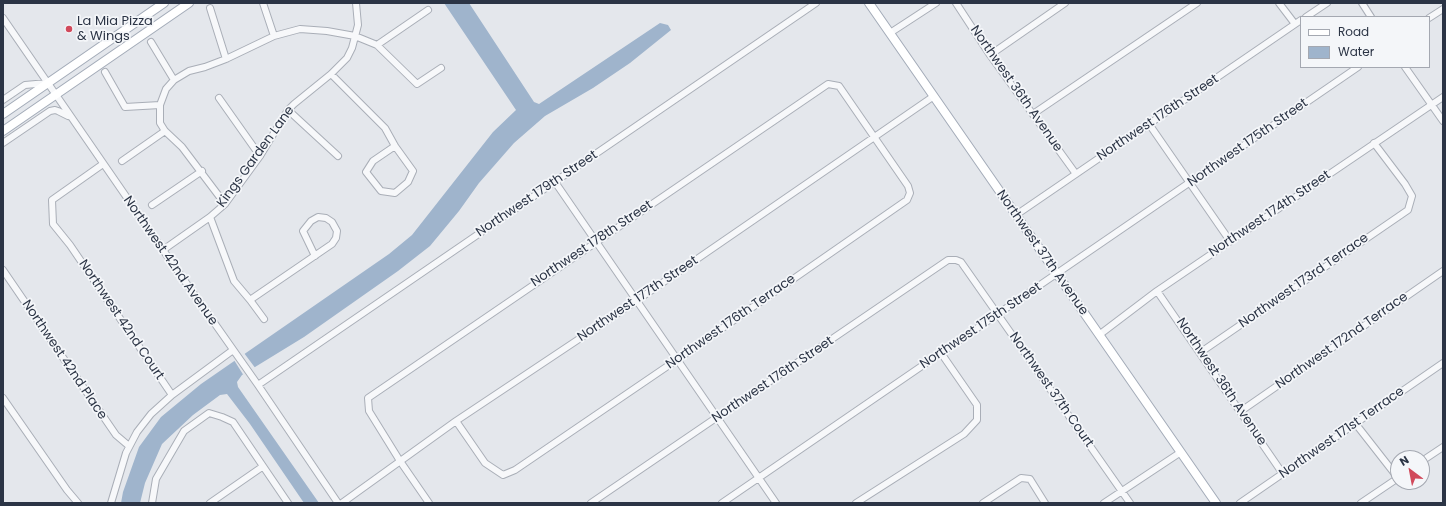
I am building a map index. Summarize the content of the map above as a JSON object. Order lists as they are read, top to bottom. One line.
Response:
{"streets":{"main road":["Northwest 37th Avenue"],"street":["Northwest 36th Avenue","Northwest 176th Street","Northwest 175th Street","Kings Garden Lane","Northwest 179th Street","Northwest 174th Street","Northwest 178th Street","Northwest 42nd Avenue","Northwest 173rd Terrace","Northwest 177th Street","Northwest 42nd Court","Northwest 176th Terrace","Northwest 172nd Terrace","Northwest 42nd Place","Northwest 37th Court","Northwest 171st Terrace"]},"crossings":[["Northwest 36th Avenue","Northwest 176th Street"],["Northwest 36th Avenue","Northwest 174th Street"],["Northwest 36th Avenue","Northwest 173rd Terrace"],["Northwest 36th Avenue","Northwest 172nd Terrace"],["Northwest 36th Avenue","Northwest 171st Terrace"],["Northwest 176th Street","Northwest 37th Avenue"],["Northwest 176th Street","Northwest 37th Court"],["Northwest 175th Street","Northwest 37th Avenue"],["Northwest 175th Street","Northwest 37th Court"],["Kings Garden Lane","Northwest 42nd Avenue"],["Northwest 179th Street","Northwest 42nd Avenue"],["Northwest 174th Street","Northwest 37th Avenue"],["Northwest 174th Street","Northwest 173rd Terrace"],["Northwest 178th Street","Northwest 177th Street"],["Northwest 178th Street","Northwest 176th Terrace"],["Northwest 37th Avenue","Northwest 177th Street"],["Northwest 42nd Avenue","Northwest 42nd Court"],["Northwest 177th Street","Northwest 176th Terrace"]],"places":["La Mia Pizza & Wings"],"legend":["Road","Water"],"north":"top left"}
